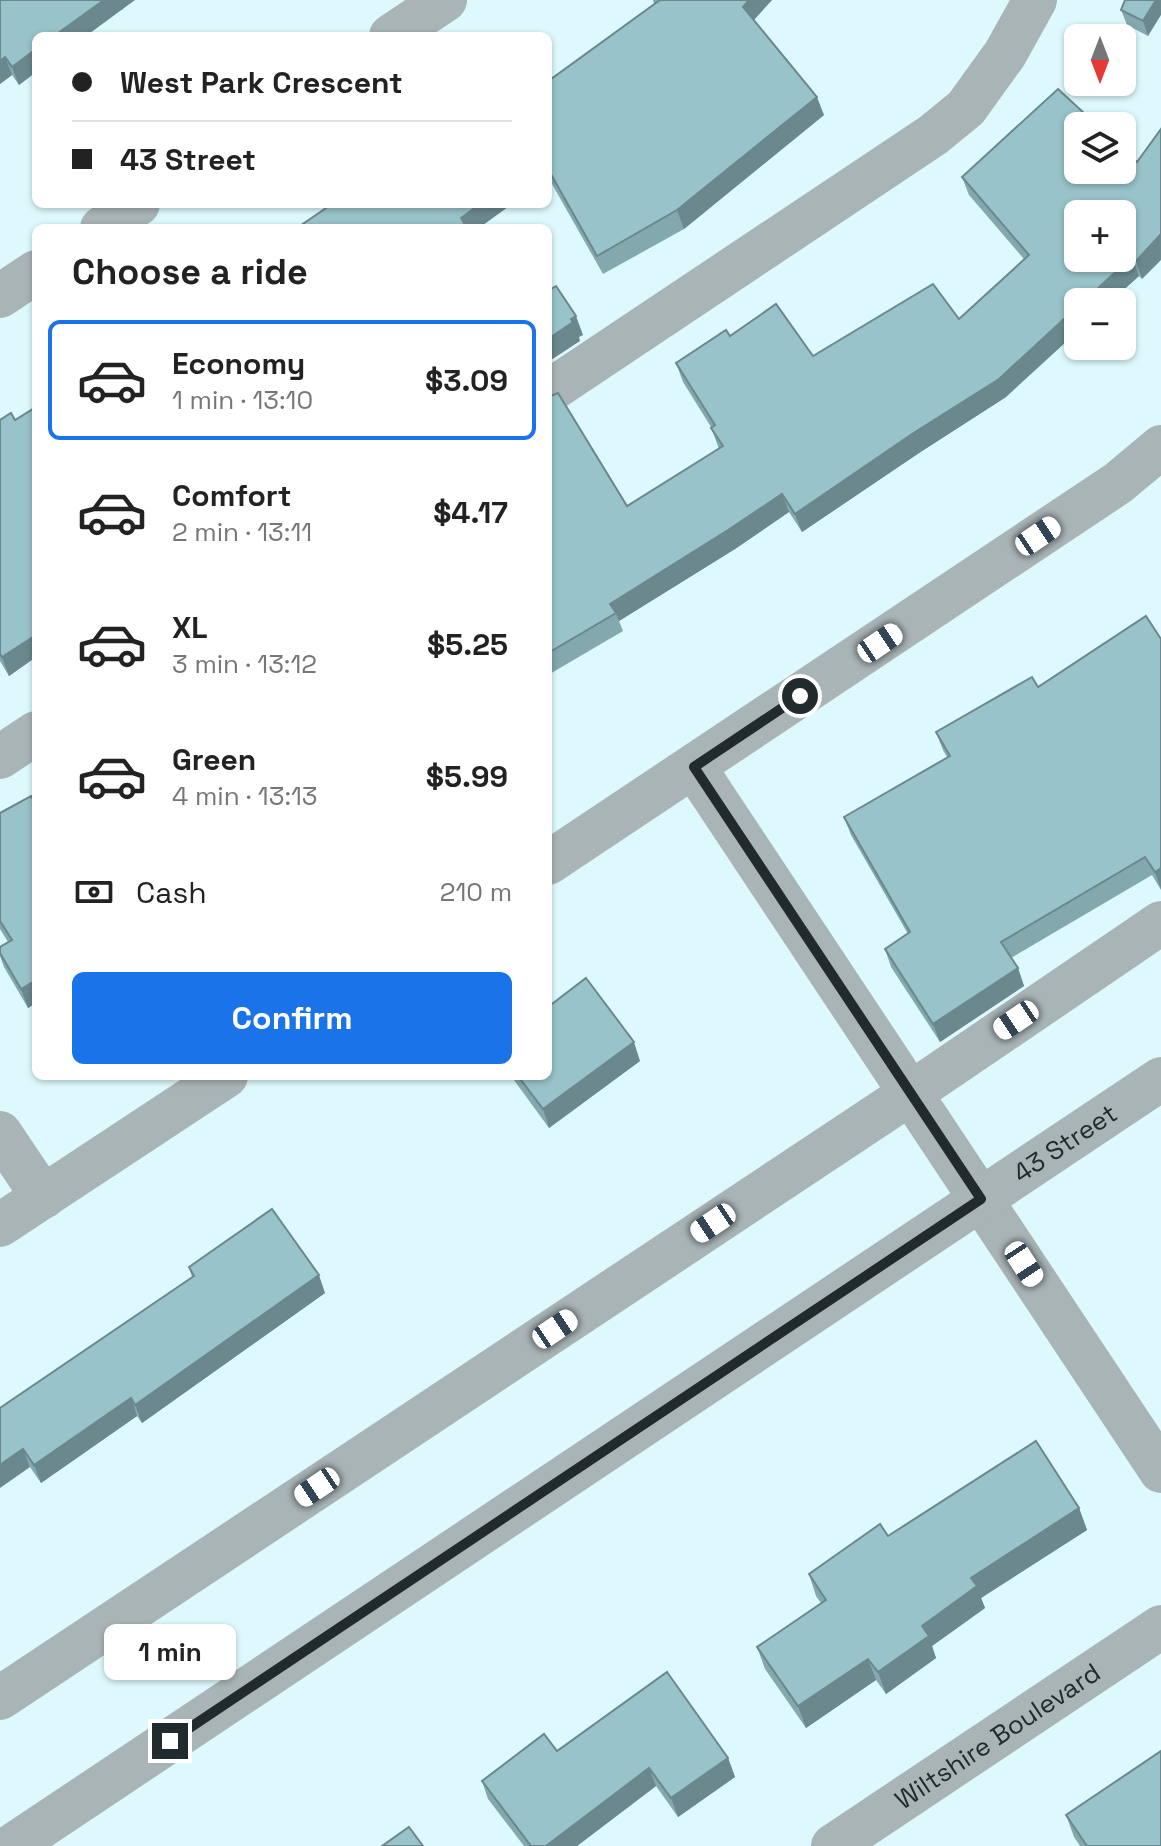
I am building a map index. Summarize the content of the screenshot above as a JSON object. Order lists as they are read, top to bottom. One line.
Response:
{"streets":{"street":["43 Street","Wiltshire Boulevard"]},"north":"bottom","page":{"map_buttons":["+","−"],"banner":["West Park Crescent","43 Street"],"heading":"Choose a ride","list":[{"name":"Economy","note":"1 min · 13:10","value":"$3.09"},{"name":"Comfort","note":"2 min · 13:11","value":"$4.17"},{"name":"XL","note":"3 min · 13:12","value":"$5.25"},{"name":"Green","note":"4 min · 13:13","value":"$5.99"}],"pay":["Cash","210 m"],"buttons":"Confirm","bubble":"1 min"}}
